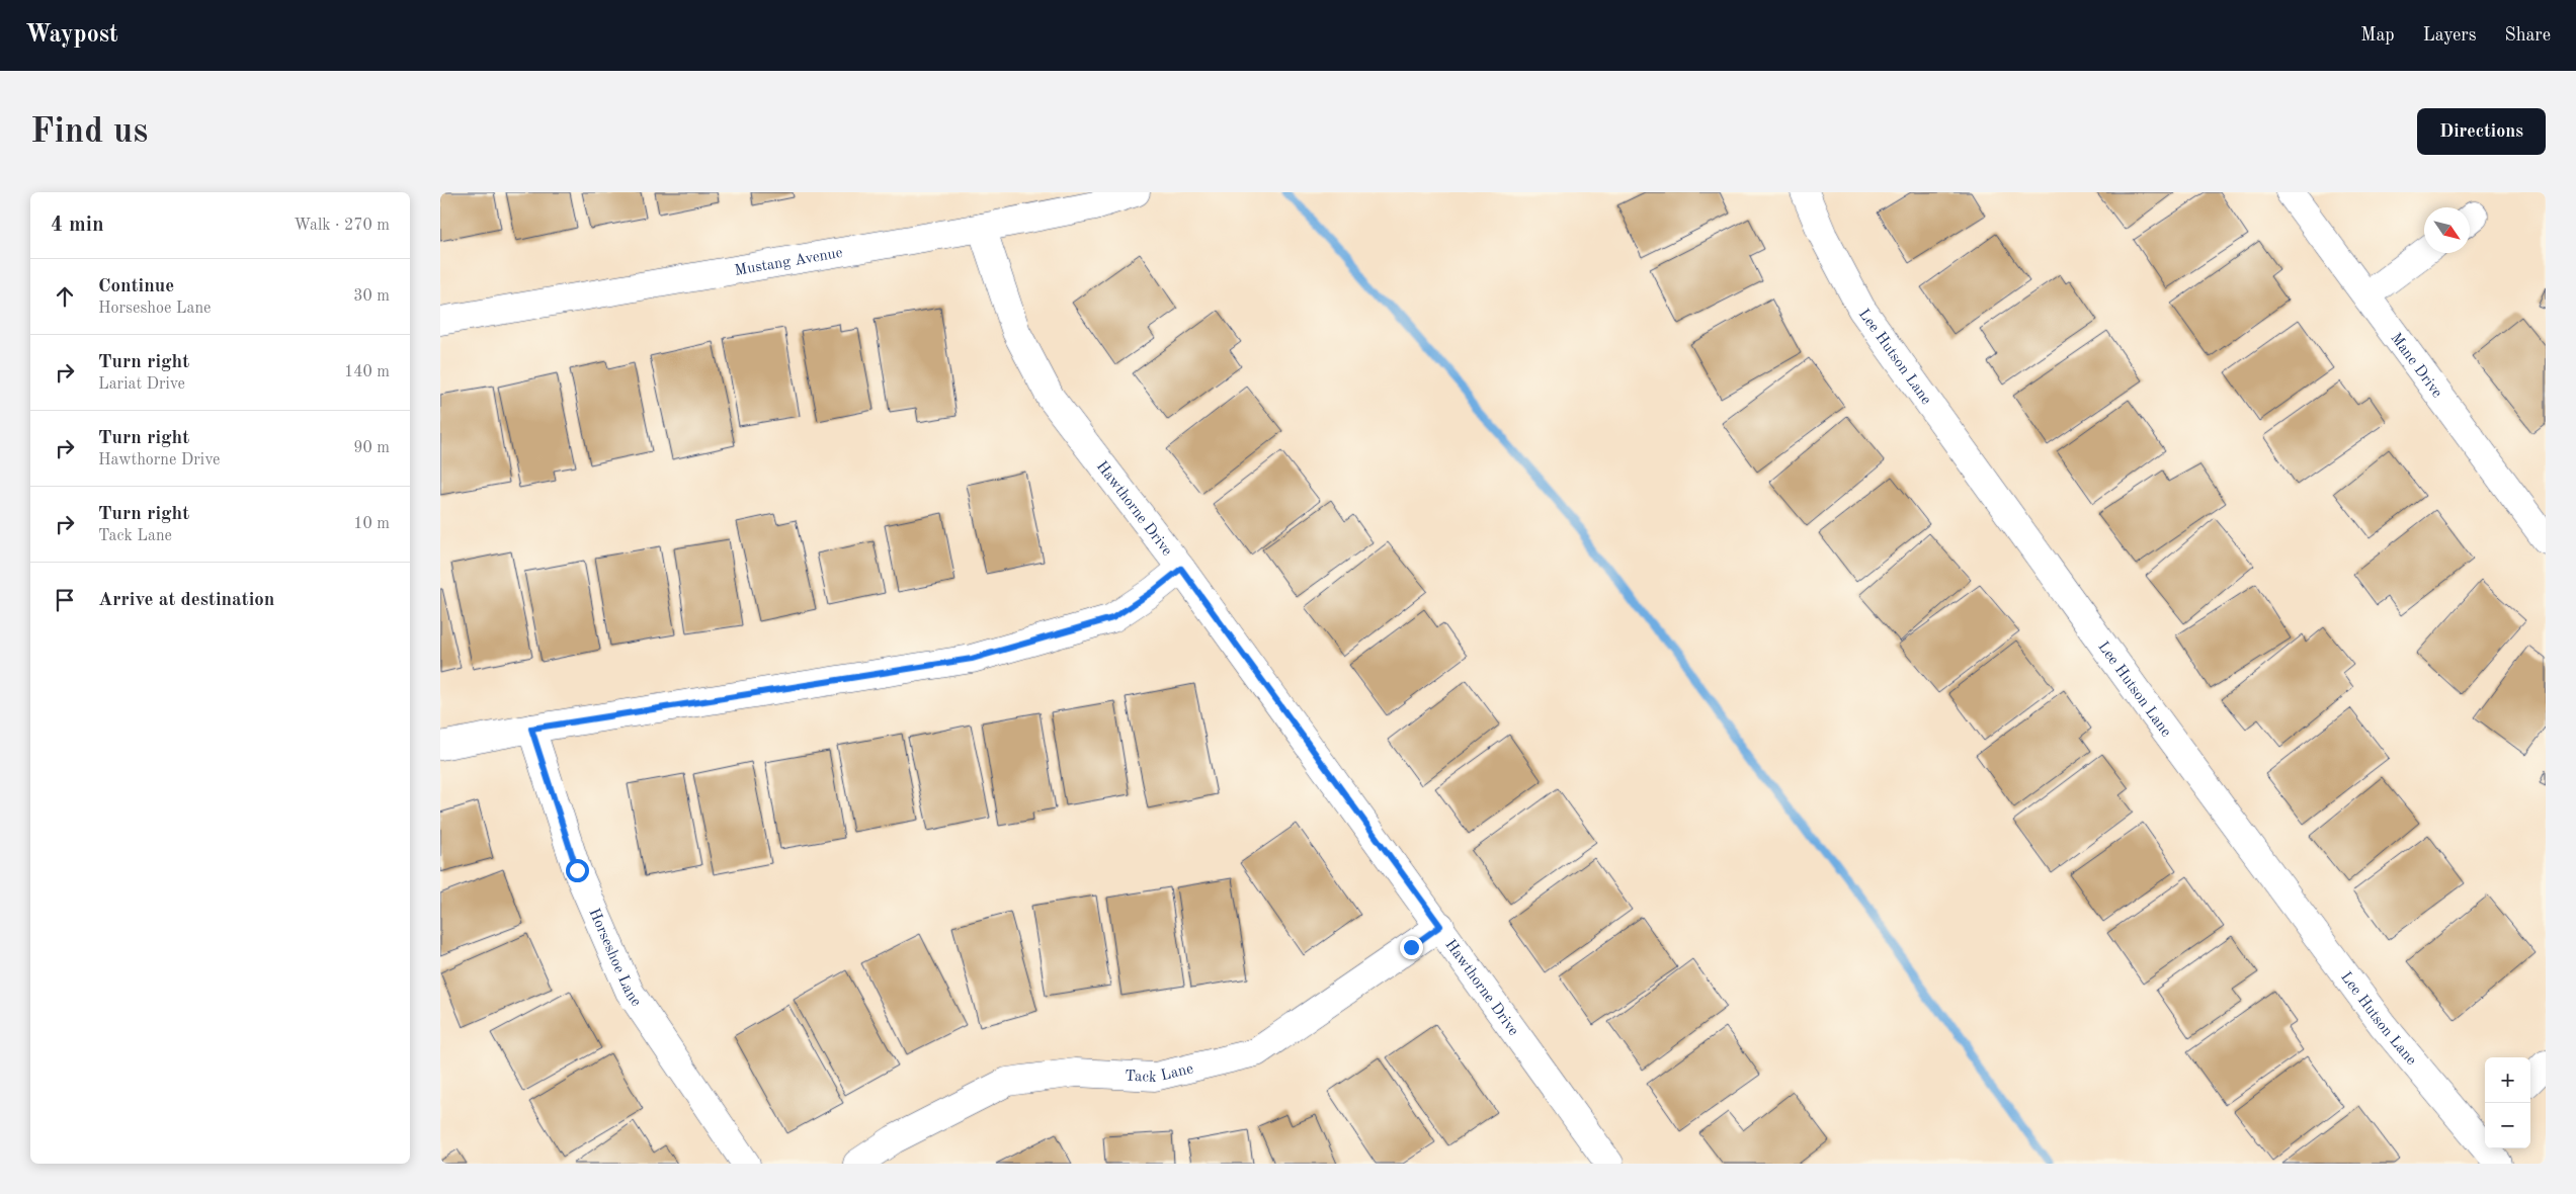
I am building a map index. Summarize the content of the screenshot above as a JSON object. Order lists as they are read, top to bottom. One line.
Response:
{"streets":{"street":["Mustang Avenue","Lee Hutson Lane","Mane Drive","Hawthorne Drive","Horseshoe Lane","Tack Lane"]},"crossings":[["Mustang Avenue","Hawthorne Drive"],["Hawthorne Drive","Tack Lane"]],"north":"bottom right","page":{"header":"Waypost","nav":["Map","Layers","Share"],"buttons":"Directions","title":"Find us","heading":["4 min","Walk · 270 m"],"list":[["Continue","Horseshoe Lane","30 m"],["Turn right","Lariat Drive","140 m"],["Turn right","Hawthorne Drive","90 m"],["Turn right","Tack Lane","10 m"],"Arrive at destination"],"map_buttons":["+","−"]}}
